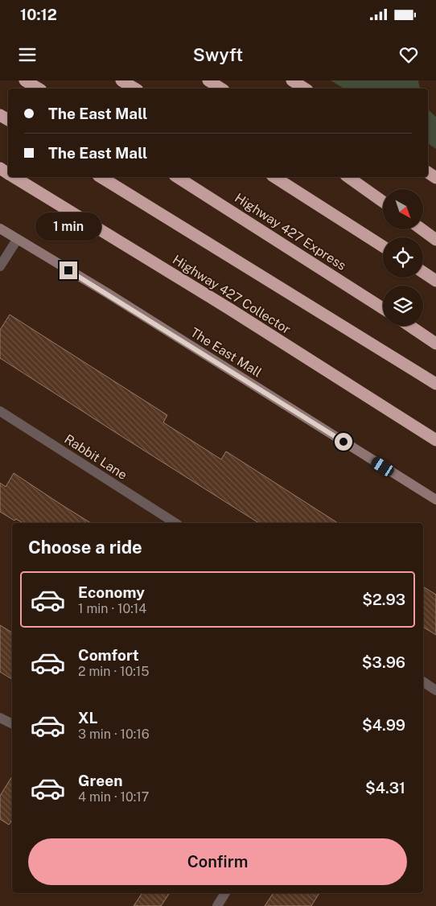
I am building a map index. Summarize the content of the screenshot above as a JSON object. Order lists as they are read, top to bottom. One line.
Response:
{"streets":{"highway":["Highway 427 Express","Highway 427 Collector"],"main road":["The East Mall"],"street":["Rabbit Lane"]},"north":"bottom right","page":{"status":"10:12","header":"Swyft","banner":["The East Mall","The East Mall"],"bubble":"1 min","heading":"Choose a ride","list":[{"name":"Economy","note":"1 min · 10:14","value":"$2.93"},{"name":"Comfort","note":"2 min · 10:15","value":"$3.96"},{"name":"XL","note":"3 min · 10:16","value":"$4.99"},{"name":"Green","note":"4 min · 10:17","value":"$4.31"}],"buttons":"Confirm"}}
